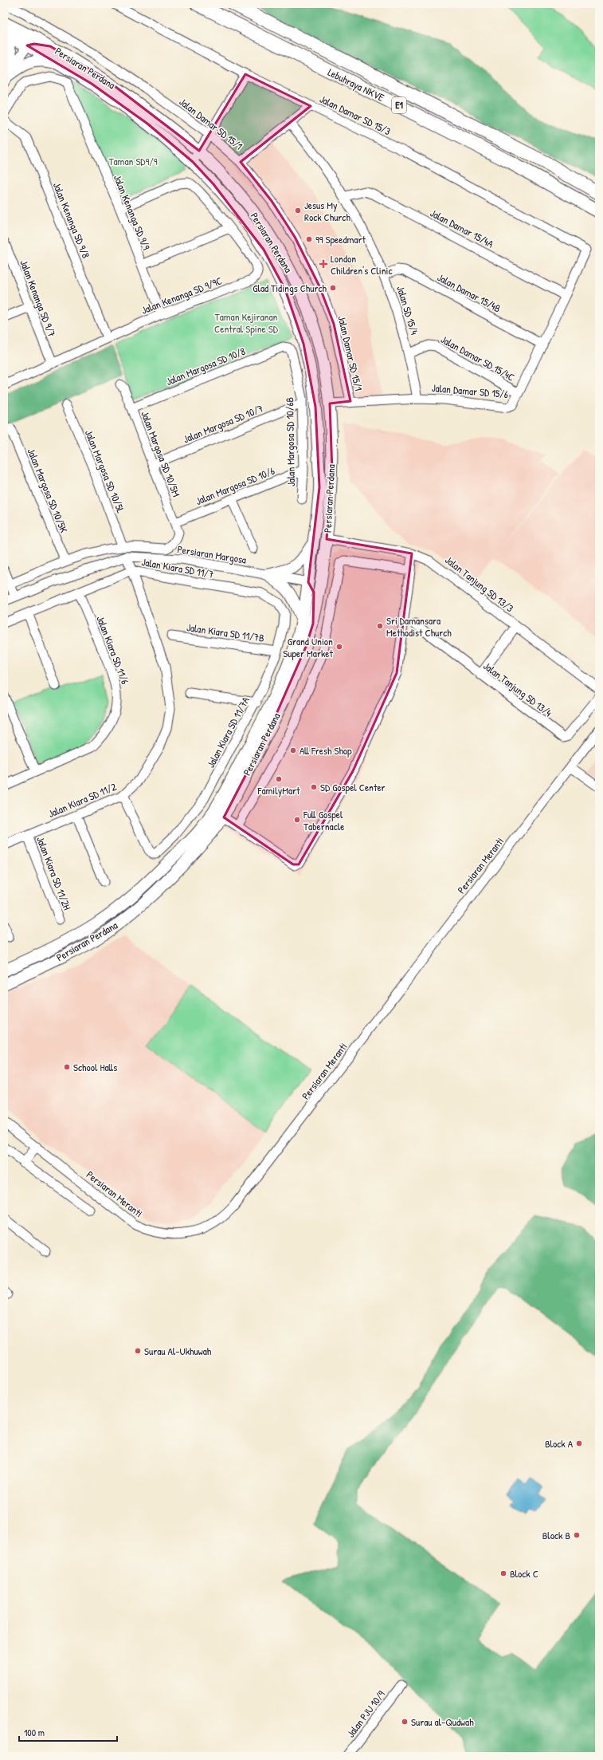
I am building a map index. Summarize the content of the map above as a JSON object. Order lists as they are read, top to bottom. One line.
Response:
{"streets":{"highway":["Lebuhraya NKVE","E1"],"main road":["Persiaran Perdana"],"street":["Jalan Damar SD 15/3","Jalan Damar SD 15/1","Jalan Kenanga SD 9/9","Jalan Kenanga SD 9/8","Jalan Damar 15/4A","Jalan Damar 15/4B","Jalan Kenanga SD 9/9C","Jalan Kenanga SD 9/7","Jalan SD 15/4","Jalan Damar SD 15/4C","Jalan Margosa SD 10/8","Jalan Damar SD 15/6","Jalan Margosa SD 10/7","Jalan Margosa SD 10/6B","Jalan Margosa SD 10/5M","Jalan Margosa SD 10/5L","Jalan Margosa SD 10/6","Jalan Margosa SD 10/5K","Persiaran Margosa","Jalan Kiara SD 11/7","Jalan Tanjung SD 13/3","Jalan Kiara SD 11/7B","Jalan Kiara SD 11/6","Jalan Tanjung SD 13/4","Jalan Kiara SD 11/7A","Jalan Kiara SD 11/2","Persiaran Meranti","Jalan Kiara SD 11/2H","Jalan PJU 10/9"]},"crossings":[["Persiaran Perdana","Jalan Damar SD 15/6"],["Persiaran Perdana","Persiaran Margosa"],["Persiaran Perdana","Jalan Tanjung SD 13/3"],["Jalan Damar SD 15/3","Jalan Damar SD 15/6"],["Jalan Damar SD 15/1","Jalan Damar SD 15/6"],["Jalan Kenanga SD 9/9","Jalan Kenanga SD 9/9C"],["Jalan Kenanga SD 9/8","Jalan Kenanga SD 9/9C"],["Jalan Damar 15/4A","Jalan SD 15/4"],["Jalan Damar 15/4A","Jalan Damar SD 15/6"],["Jalan Damar 15/4B","Jalan SD 15/4"],["Jalan Damar 15/4B","Jalan Damar SD 15/6"],["Jalan Kenanga SD 9/9C","Jalan Kenanga SD 9/7"],["Jalan SD 15/4","Jalan Damar SD 15/4C"],["Jalan SD 15/4","Jalan Damar SD 15/6"],["Jalan Damar SD 15/4C","Jalan Damar SD 15/6"],["Jalan Margosa SD 10/8","Jalan Margosa SD 10/6B"],["Jalan Margosa SD 10/8","Jalan Margosa SD 10/5M"],["Jalan Margosa SD 10/7","Jalan Margosa SD 10/6B"],["Jalan Margosa SD 10/7","Jalan Margosa SD 10/5M"],["Jalan Margosa SD 10/6B","Jalan Margosa SD 10/6"],["Jalan Margosa SD 10/5M","Jalan Margosa SD 10/5L"],["Jalan Margosa SD 10/5M","Jalan Margosa SD 10/6"],["Persiaran Margosa","Jalan Kiara SD 11/2"],["Jalan Kiara SD 11/7","Jalan Kiara SD 11/6"],["Jalan Kiara SD 11/7","Jalan Kiara SD 11/7A"],["Jalan Kiara SD 11/7","Jalan Kiara SD 11/2"],["Jalan Kiara SD 11/7B","Jalan Kiara SD 11/7A"],["Jalan Kiara SD 11/7A","Jalan Kiara SD 11/2"],["Jalan Kiara SD 11/2","Jalan Kiara SD 11/2H"]],"parks":["Taman SD9/9","Taman Kejiranan Central Spine SD"],"places":{"other":["Jesus My Rock Church","99 Speedmart","Glad Tidings Church","Sri Damansara Methodist Church","Grand Union Super Market","All Fresh Shop","FamilyMart","SD Gospel Center","Full Gospel Tabernacle","School Halls","Surau Al-Ukhuwah","Block A","Block B","Block C","Surau al-Qudwah"],"health":["London Children's Clinic"]},"scale_bar":"100 m"}
